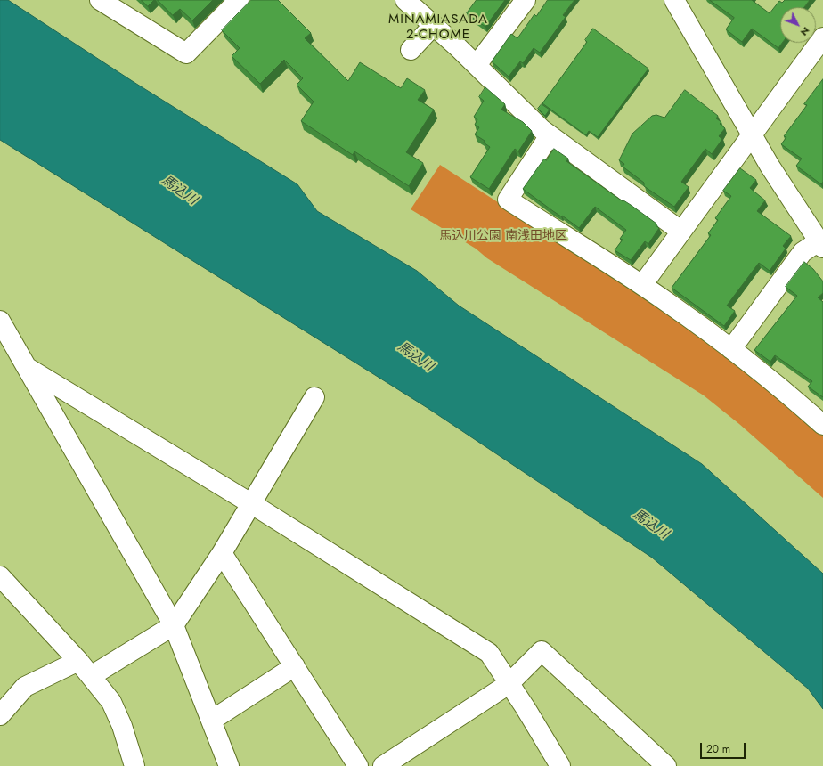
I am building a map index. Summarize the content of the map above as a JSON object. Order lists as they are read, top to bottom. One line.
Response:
{"districts":["MINAMIASADA 2-CHOME"],"water":["馬込川"],"parks":["馬込川公園 南浅田地区"],"scale_bar":"20 m","north":"bottom right"}
